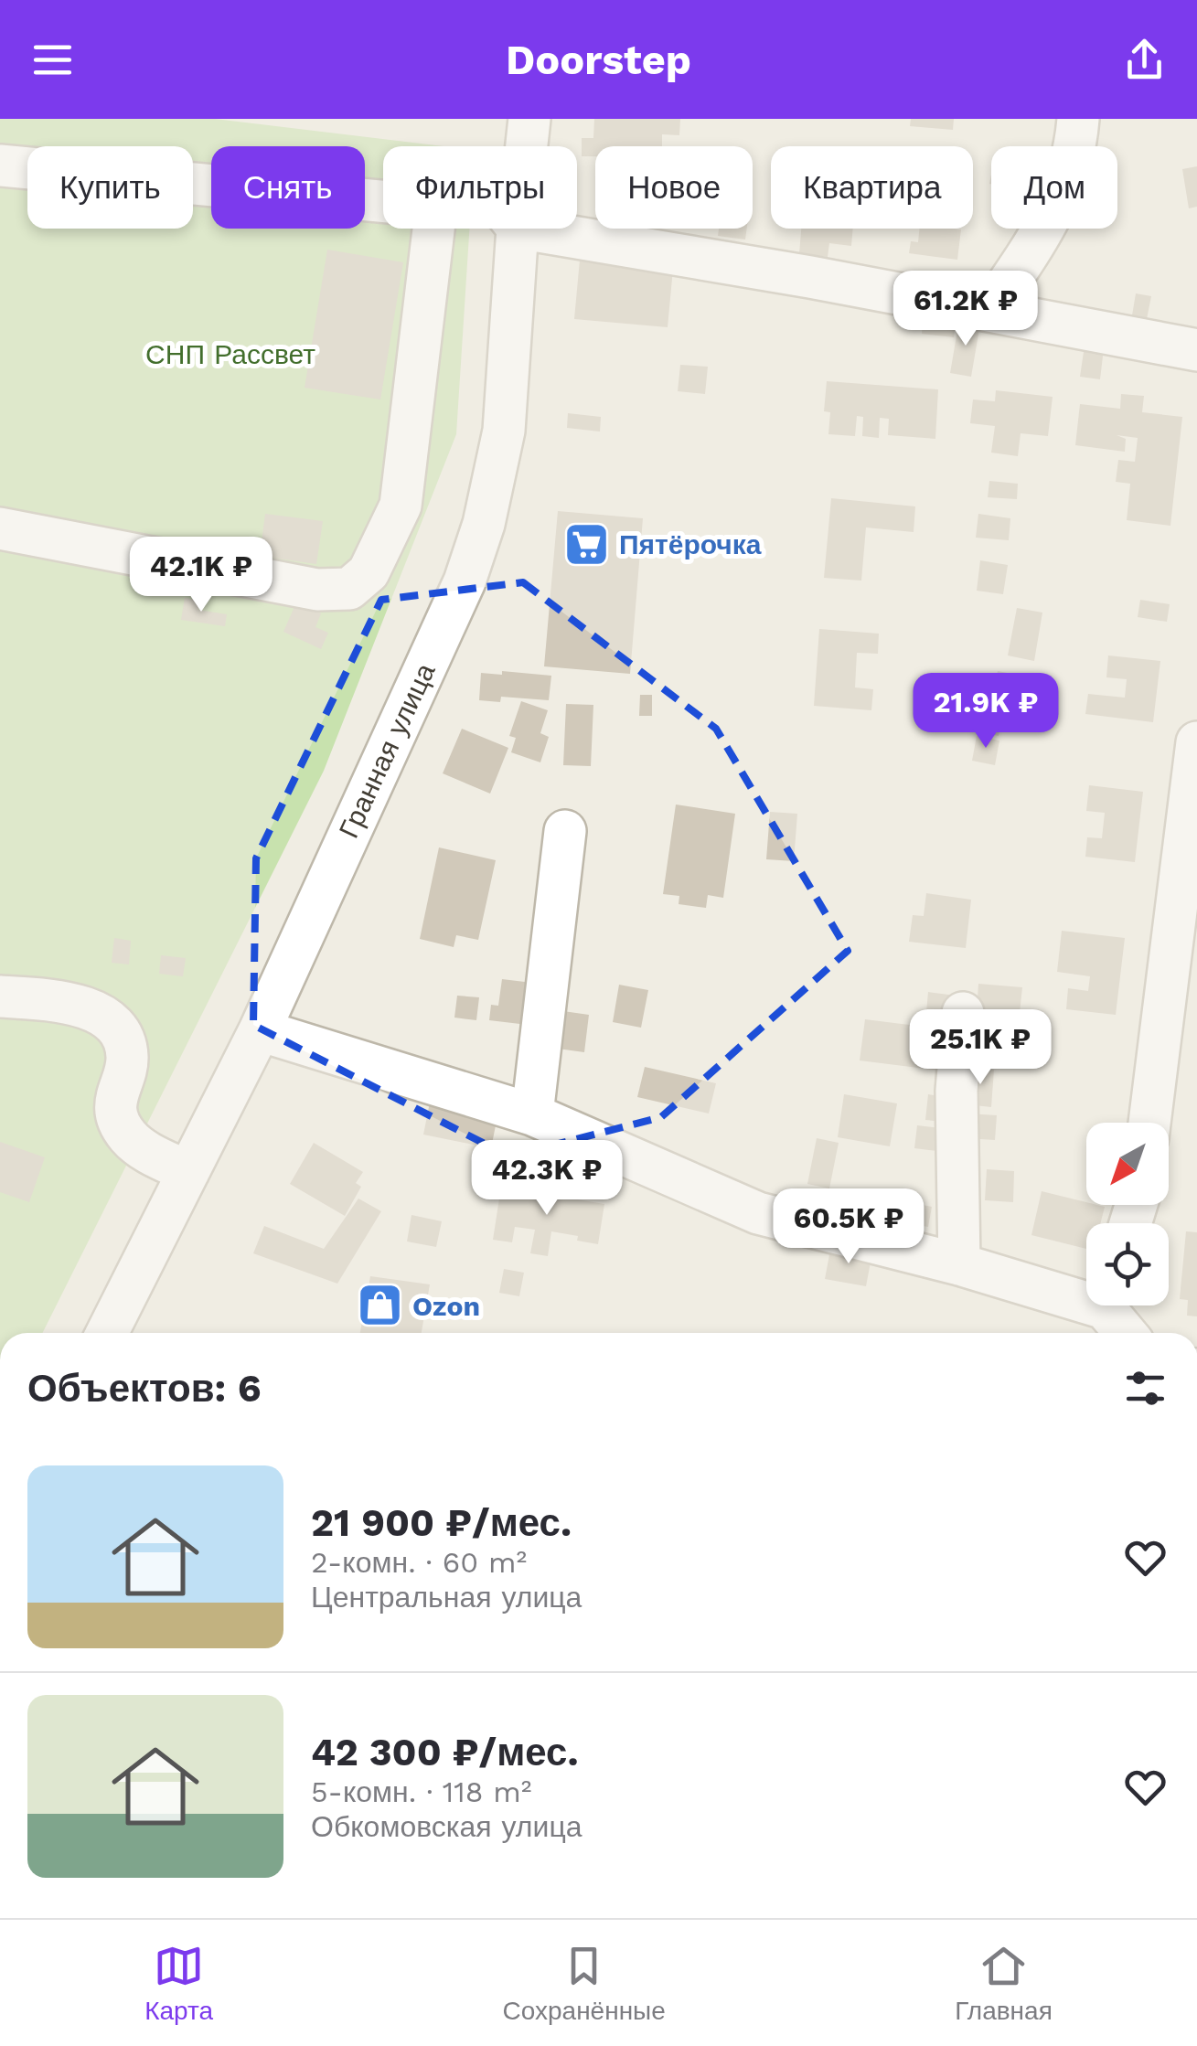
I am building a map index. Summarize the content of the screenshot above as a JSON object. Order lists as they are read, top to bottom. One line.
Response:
{"streets":{"street":["Гранная улица"]},"parks":["СНП Рассвет"],"places":{"supermarket":["Пятёрочка"],"shop":["Ozon"]},"north":"bottom left","page":{"header":"Doorstep","chip":["Купить","Снять","Фильтры","Новое","Квартира","Дом"],"price":["61.2K ₽","42.1K ₽","21.9K ₽","25.1K ₽","42.3K ₽","60.5K ₽"],"heading":"Объектов: 6","list":[{"name":"21 900 ₽/мес.","note":"2-комн. · 60 m² · Центральная улица"},{"name":"42 300 ₽/мес.","note":"5-комн. · 118 m² · Обкомовская улица"}],"tabs":["Карта","Сохранённые","Главная"]}}
